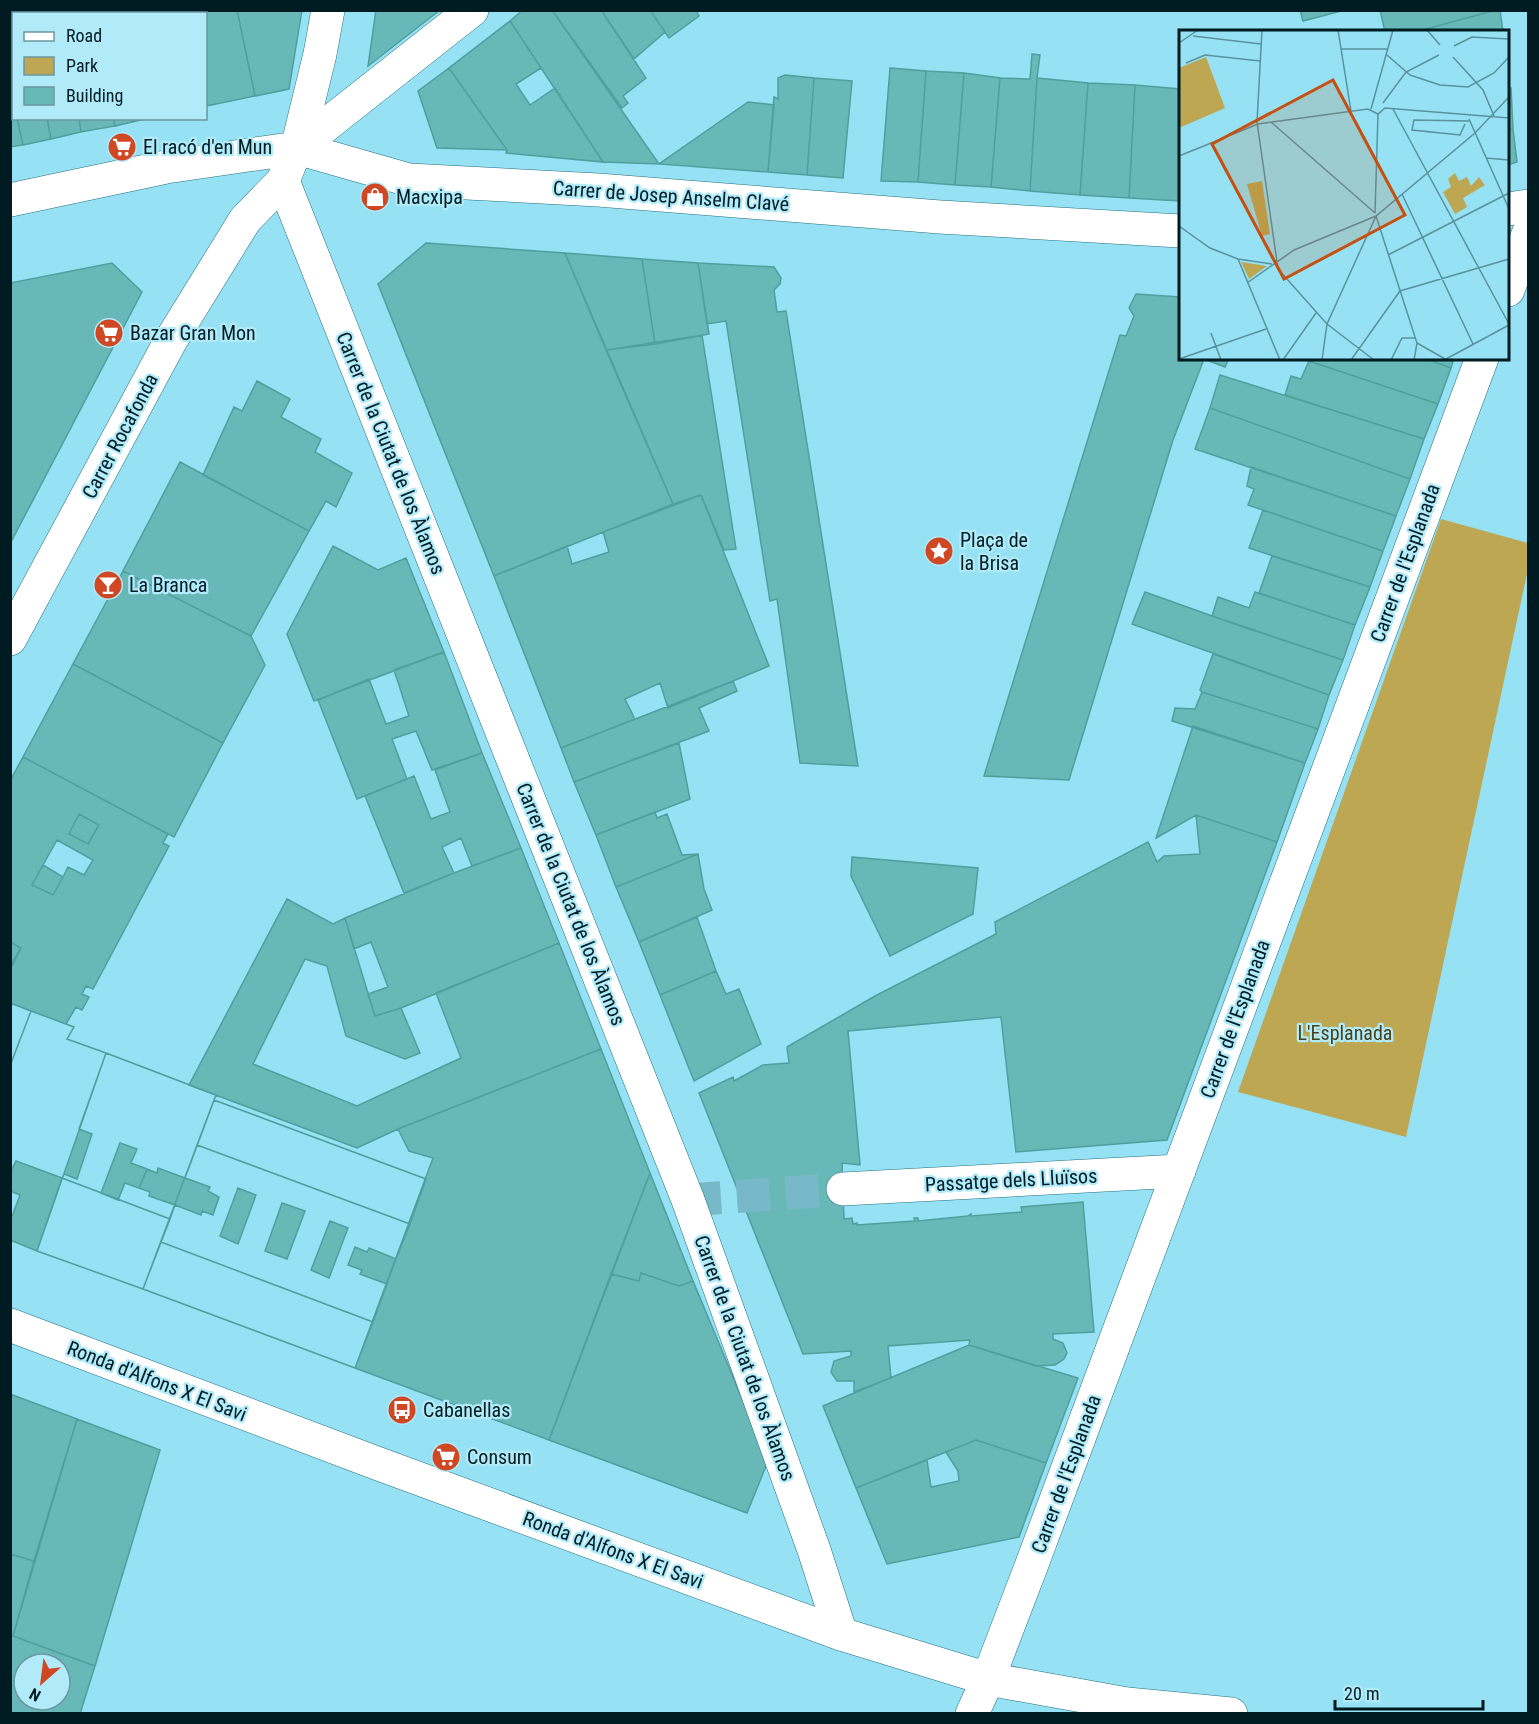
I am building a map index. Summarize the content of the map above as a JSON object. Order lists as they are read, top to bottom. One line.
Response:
{"streets":{"street":["Carrer de Josep Anselm Clavé","Carrer Rocafonda","Carrer de la Ciutat de los Àlamos","Carrer de l'Esplanada","Passatge dels Lluïsos","Ronda d'Alfons X El Savi"]},"crossings":[["Carrer de Josep Anselm Clavé","Carrer Rocafonda"],["Carrer Rocafonda","Carrer de la Ciutat de los Àlamos"],["Carrer de la Ciutat de los Àlamos","Ronda d'Alfons X El Savi"],["Carrer de l'Esplanada","Passatge dels Lluïsos"],["Carrer de l'Esplanada","Ronda d'Alfons X El Savi"]],"parks":["L'Esplanada"],"places":{"supermarket":["El racó d'en Mun","Bazar Gran Mon","Consum"],"shop":["Macxipa"],"place":["Plaça de la Brisa"],"bar":["La Branca"],"bus stop":["Cabanellas"]},"legend":["Road","Park","Building"],"scale_bar":"20 m","north":"bottom left"}
